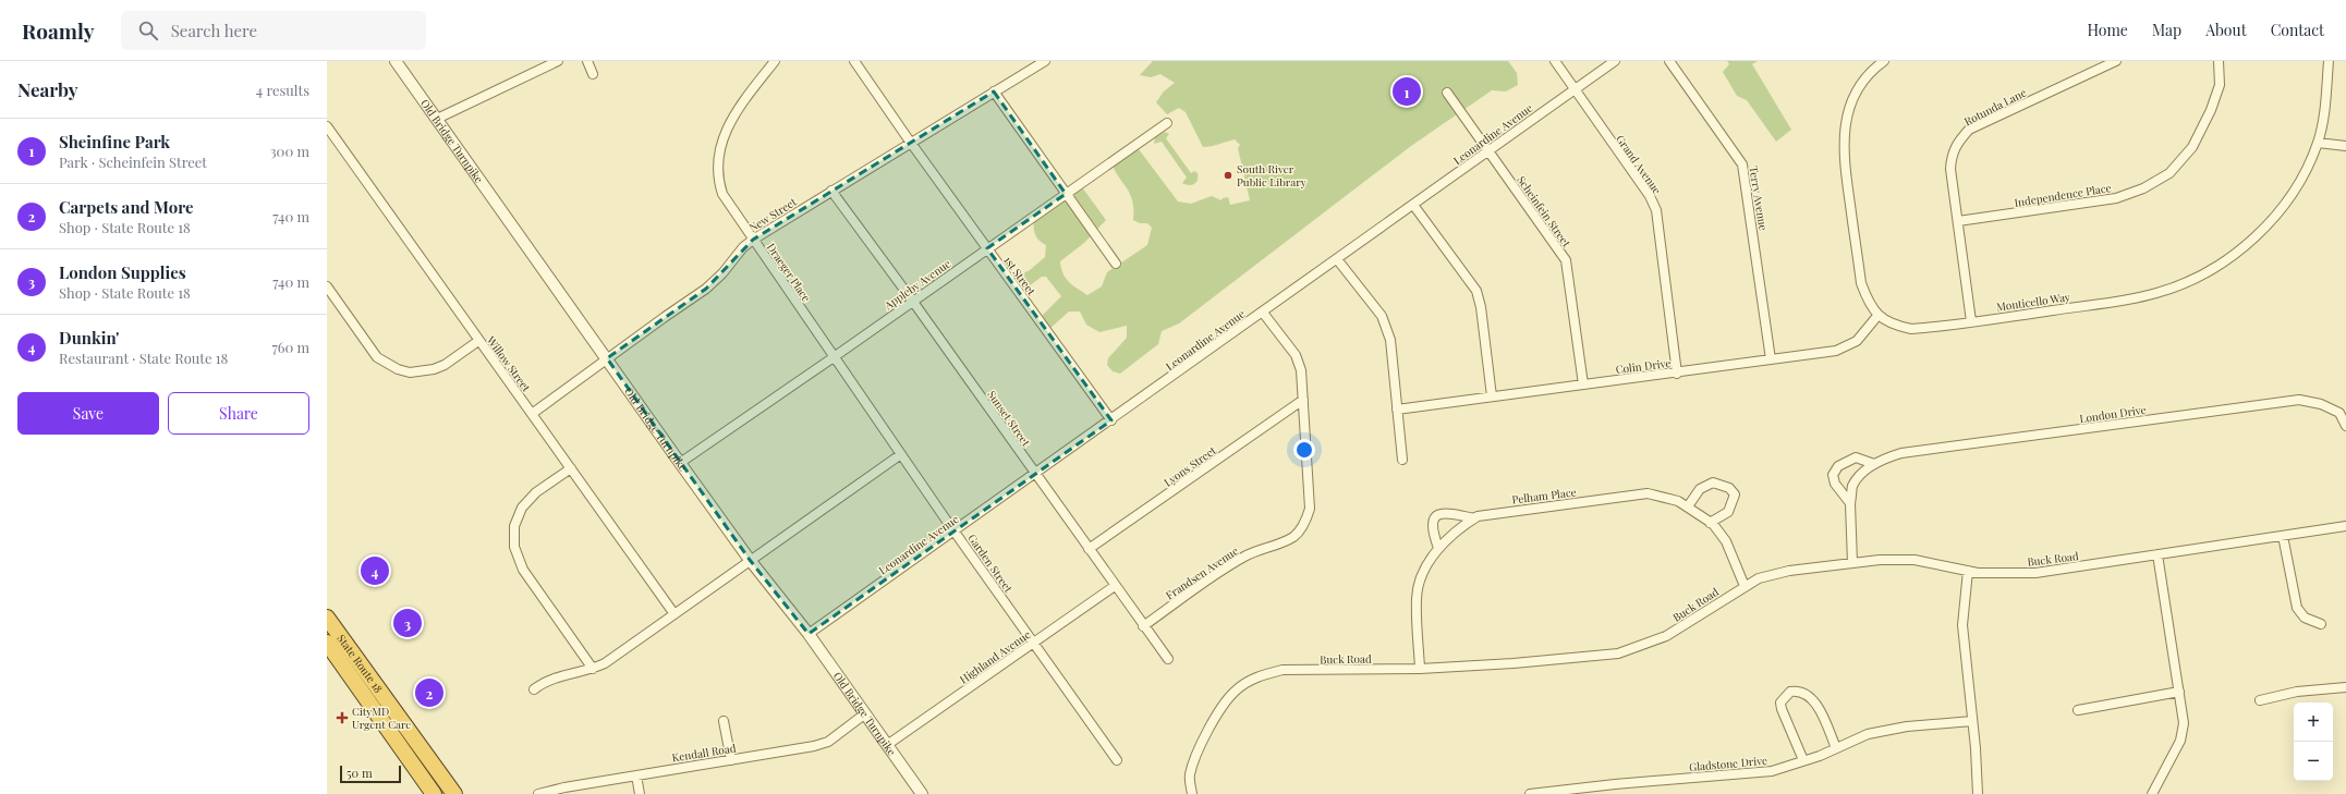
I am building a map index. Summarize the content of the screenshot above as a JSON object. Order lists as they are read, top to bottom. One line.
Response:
{"streets":{"highway":["State Route 18"],"street":["Rotunda Lane","Leonardine Avenue","Old Bridge Turnpike","Grand Avenue","Independence Place","Terry Avenue","Scheinfein Street","New Street","Draeger Place","1st Street","Appleby Avenue","Monticello Way","Willow Street","Colin Drive","London Drive","Sunset Street","Lyons Street","Pelham Place","Buck Road","Garden Street","Frandsen Avenue","Highland Avenue","Kendall Road","Gladstone Drive"]},"crossings":[["Rotunda Lane","Independence Place"],["Rotunda Lane","Monticello Way"],["Leonardine Avenue","Old Bridge Turnpike"],["Leonardine Avenue","Grand Avenue"],["Leonardine Avenue","Scheinfein Street"],["Leonardine Avenue","1st Street"],["Leonardine Avenue","Sunset Street"],["Leonardine Avenue","Garden Street"],["Leonardine Avenue","Frandsen Avenue"],["Old Bridge Turnpike","New Street"],["Old Bridge Turnpike","Appleby Avenue"],["Old Bridge Turnpike","Highland Avenue"],["Old Bridge Turnpike","Kendall Road"],["Grand Avenue","Colin Drive"],["Terry Avenue","Colin Drive"],["Scheinfein Street","Colin Drive"],["New Street","Draeger Place"],["New Street","1st Street"],["New Street","Willow Street"],["New Street","Sunset Street"],["Draeger Place","Appleby Avenue"],["Draeger Place","Garden Street"],["1st Street","Appleby Avenue"],["Appleby Avenue","Sunset Street"],["Appleby Avenue","Garden Street"],["Monticello Way","Colin Drive"],["London Drive","Buck Road"],["Sunset Street","Lyons Street"],["Sunset Street","Frandsen Avenue"],["Sunset Street","Highland Avenue"],["Lyons Street","Frandsen Avenue"],["Pelham Place","Buck Road"],["Garden Street","Highland Avenue"]],"places":{"other":["South River Public Library"],"health":["CityMD Urgent Care"]},"scale_bar":"50 m","page":{"header":"Roamly","search":"Search here","nav":["Home","Map","About","Contact"],"heading":["Nearby","4 results"],"pins":["1","4","3","2"],"list":[{"mark":"1","name":"Sheinfine Park","note":"Park · Scheinfein Street","value":"300 m"},{"mark":"2","name":"Carpets and More","note":"Shop · State Route 18","value":"740 m"},{"mark":"3","name":"London Supplies","note":"Shop · State Route 18","value":"740 m"},{"mark":"4","name":"Dunkin'","note":"Restaurant · State Route 18","value":"760 m"}],"buttons":["Save","Share"],"map_buttons":["+","−"],"scale":"50 m"}}
